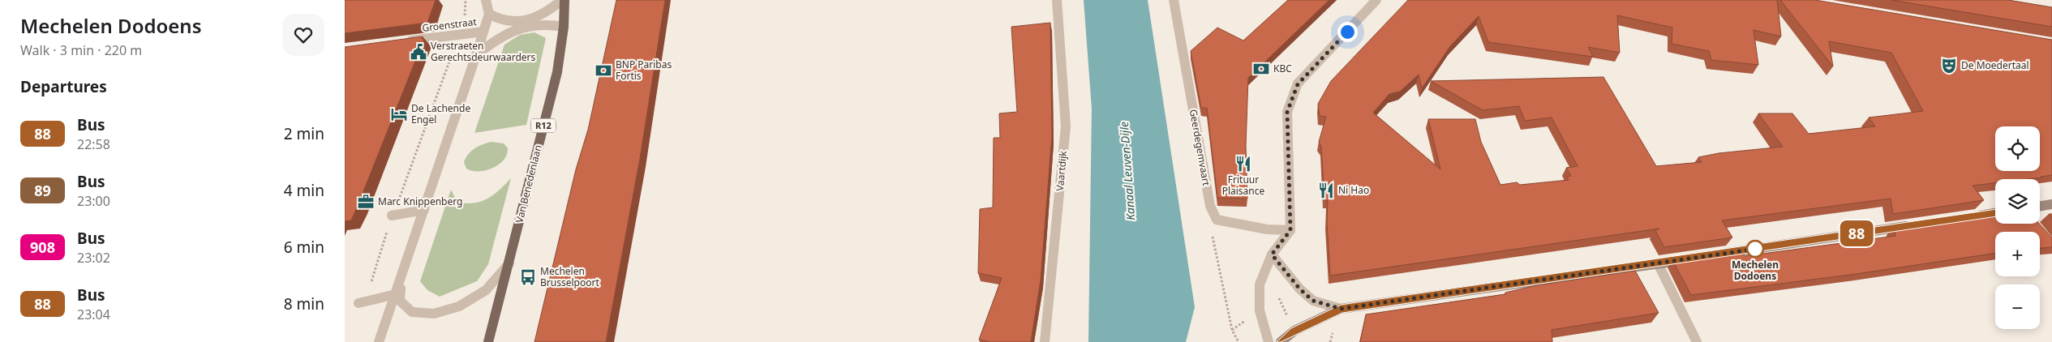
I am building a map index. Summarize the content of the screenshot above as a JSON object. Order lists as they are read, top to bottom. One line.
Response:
{"streets":{"main road":["R12","Van Benedenlaan"],"street":["Groenstraat","Geerdegemvaart","Vaartdijk"]},"crossings":[["Groenstraat","R12"],["R12","Van Benedenlaan"]],"water":["Kanaal Leuven-Dijle"],"places":{"public building":["Verstraeten Gerechtsdeurwaarders"],"theatre":["De Moedertaal"],"bank":["KBC","BNP Paribas Fortis"],"hotel":["De Lachende Engel"],"restaurant":["Frituur Plaisance","Ni Hao"],"office":["Marc Knippenberg"],"other":["Mechelen Dodoens"],"bus stop":["Mechelen Brusselpoort"]},"lines":["bus line 88"],"page":{"heading":[["Mechelen Dodoens","Walk · 3 min · 220 m"],"Departures"],"on_map":"88","list":[{"mark":"88","name":"Bus","note":"22:58","value":"2 min"},{"mark":"89","name":"Bus","note":"23:00","value":"4 min"},{"mark":"908","name":"Bus","note":"23:02","value":"6 min"},{"mark":"88","name":"Bus","note":"23:04","value":"8 min"}],"map_buttons":["+","−"]}}
